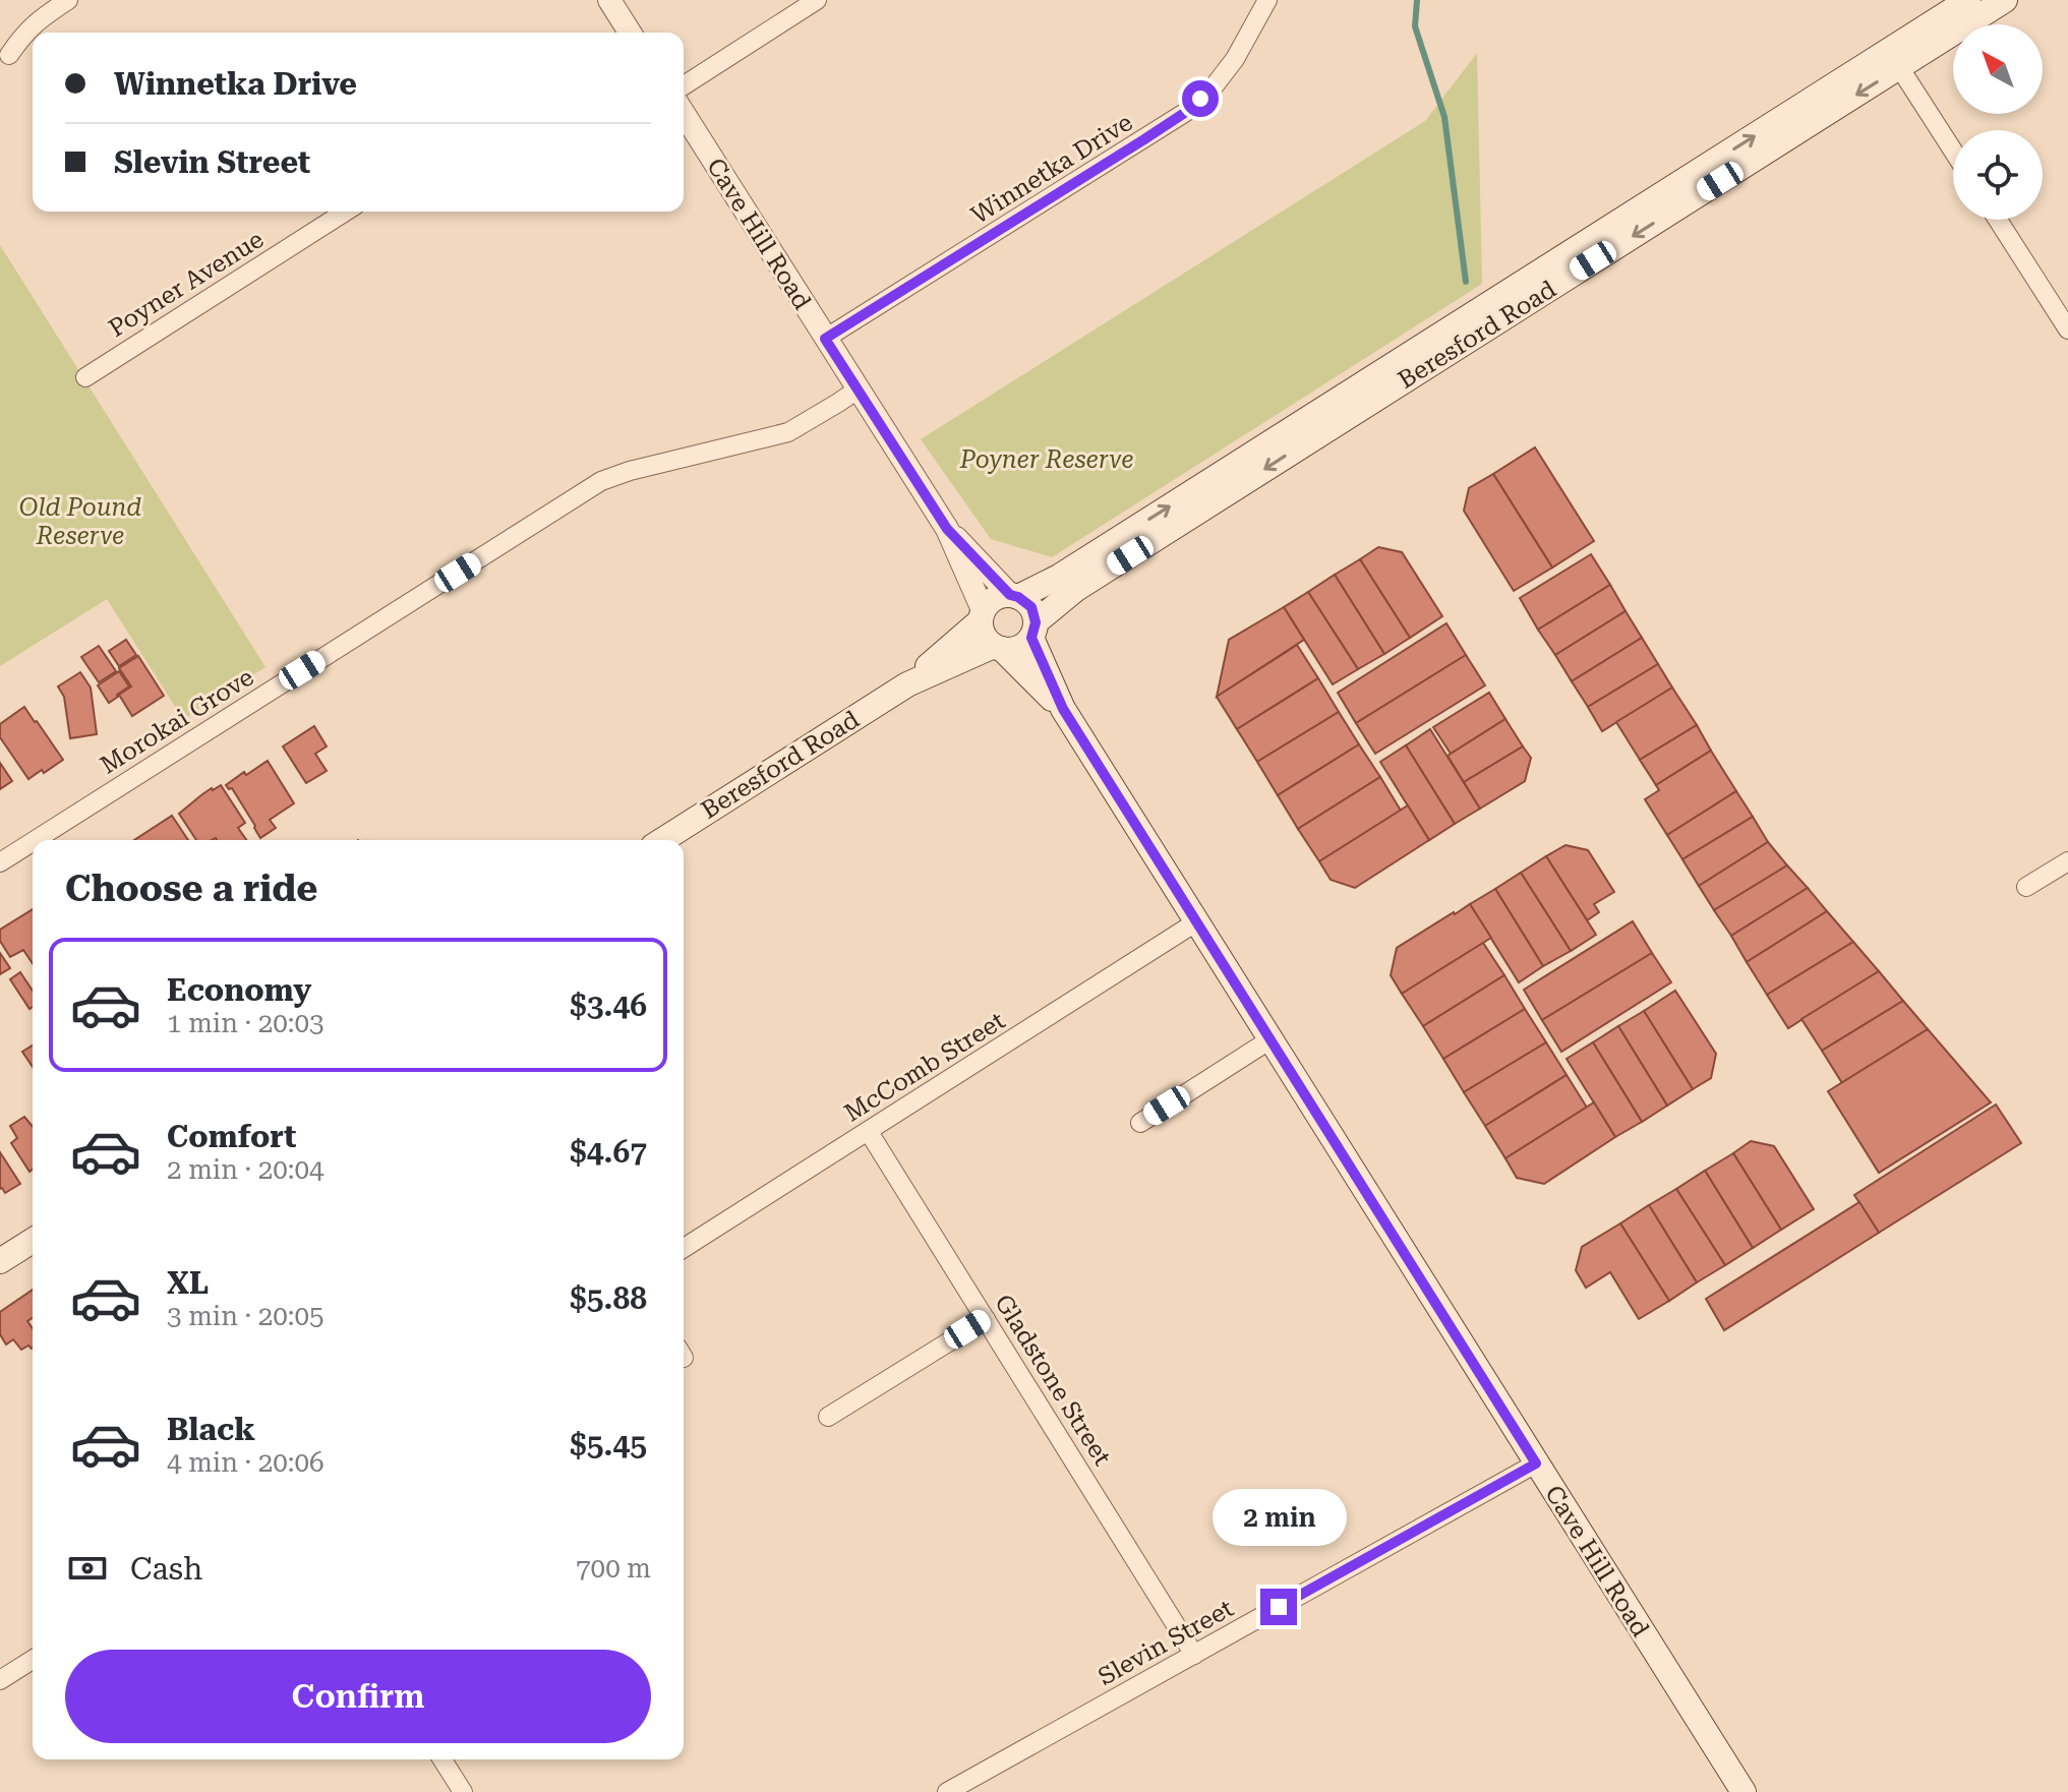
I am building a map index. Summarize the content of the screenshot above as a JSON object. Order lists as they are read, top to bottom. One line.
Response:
{"streets":{"main road":["Cave Hill Road","Beresford Road"],"street":["Winnetka Drive","Poyner Avenue","Morokai Grove","McComb Street","Gladstone Street","Slevin Street"]},"crossings":[["Winnetka Drive","Cave Hill Road"],["Cave Hill Road","Beresford Road"],["Cave Hill Road","Morokai Grove"],["Cave Hill Road","McComb Street"],["Cave Hill Road","Slevin Street"],["McComb Street","Gladstone Street"],["Gladstone Street","Slevin Street"]],"parks":["Poyner Reserve","Old Pound Reserve"],"north":"top left","page":{"banner":["Winnetka Drive","Slevin Street"],"heading":"Choose a ride","list":[{"name":"Economy","note":"1 min · 20:03","value":"$3.46"},{"name":"Comfort","note":"2 min · 20:04","value":"$4.67"},{"name":"XL","note":"3 min · 20:05","value":"$5.88"},{"name":"Black","note":"4 min · 20:06","value":"$5.45"}],"bubble":"2 min","pay":["Cash","700 m"],"buttons":"Confirm"}}
